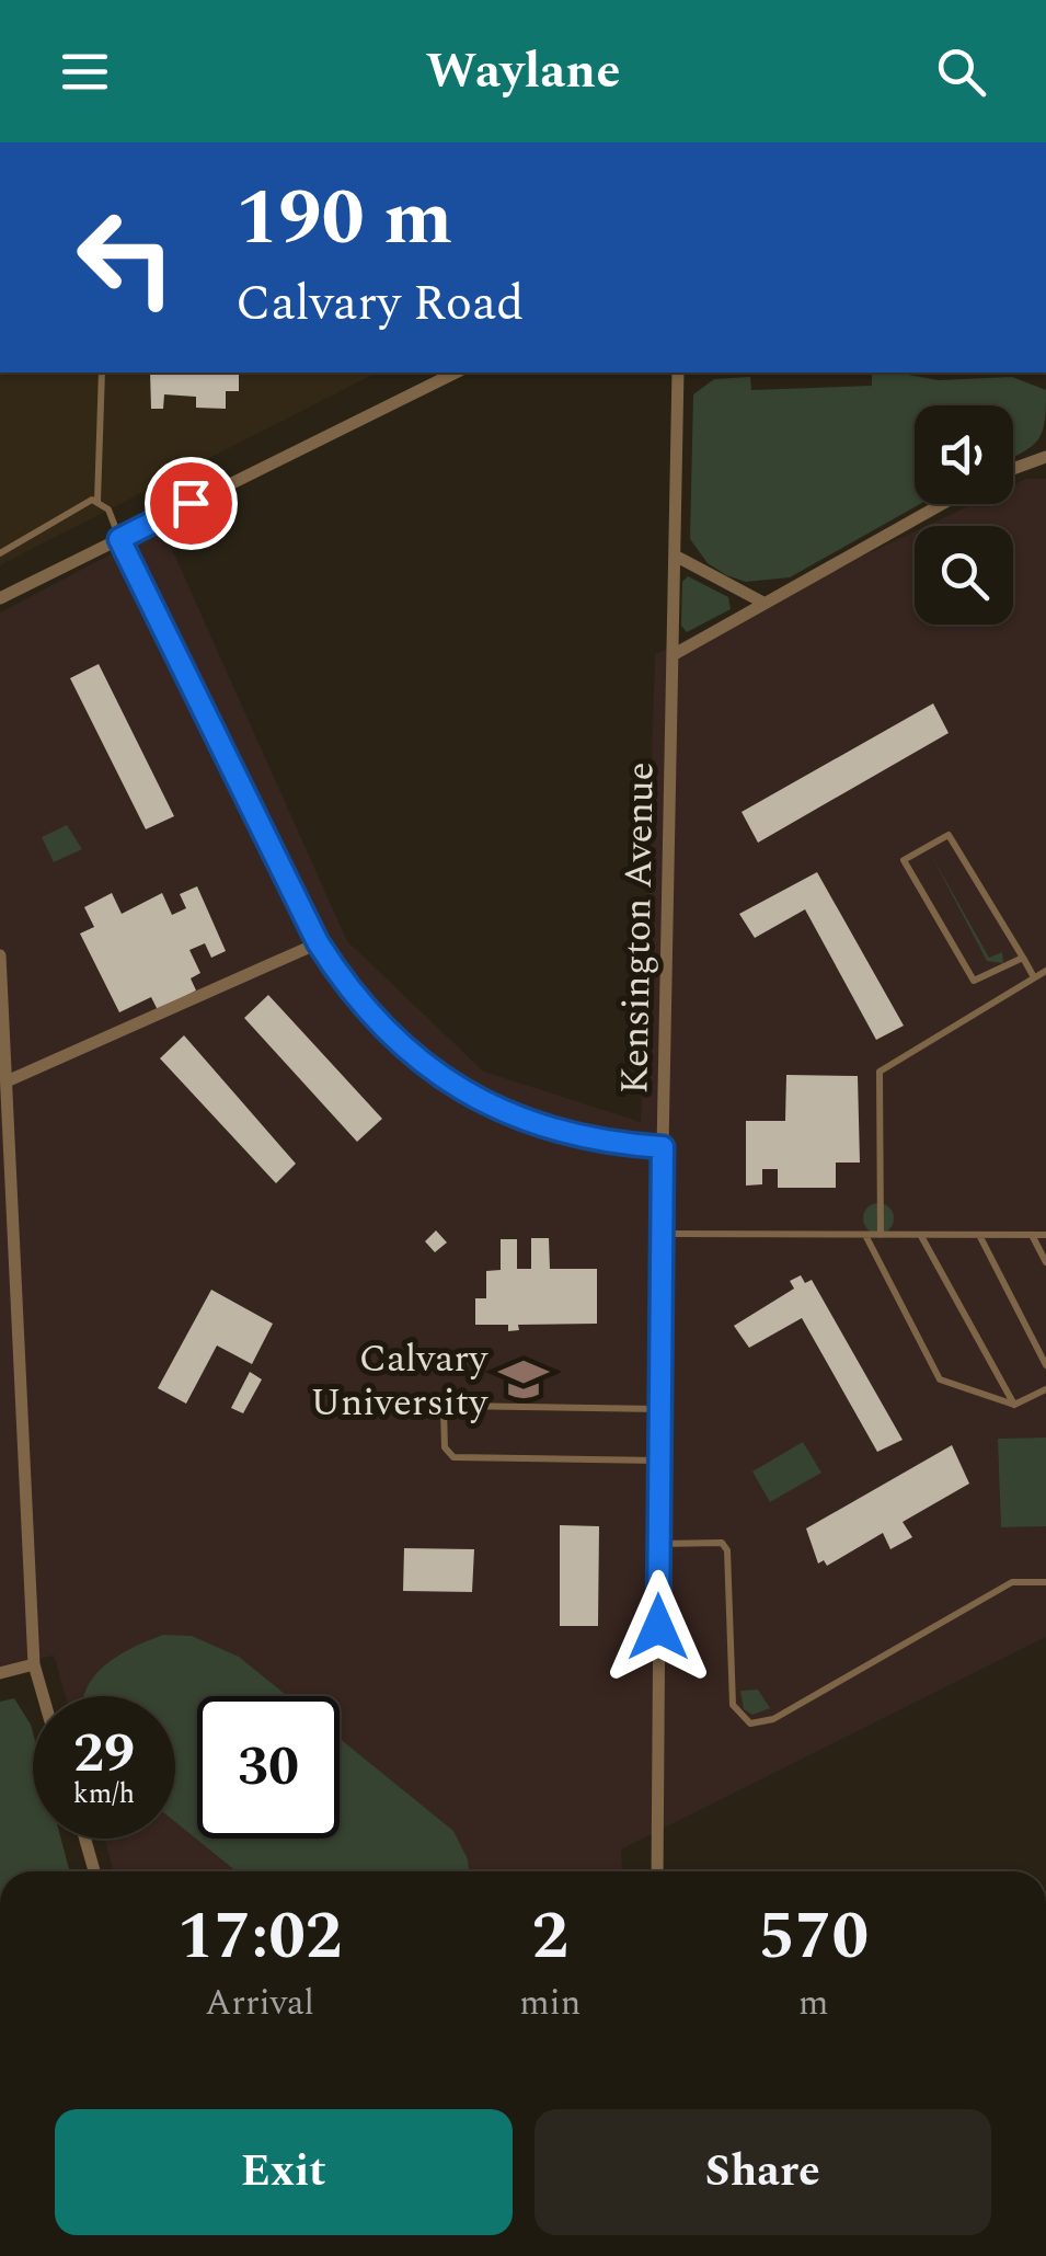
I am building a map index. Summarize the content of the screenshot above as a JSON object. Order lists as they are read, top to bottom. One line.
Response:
{"streets":{"street":["Kensington Avenue"]},"places":{"school or university":["Calvary University"]},"page":{"header":"Waylane","turn":["190 m","Calvary Road"],"speed":"29 km/h","limit":"30","eta":["17:02","Arrival","2","min","570","m"],"buttons":["Exit","Share"]}}
